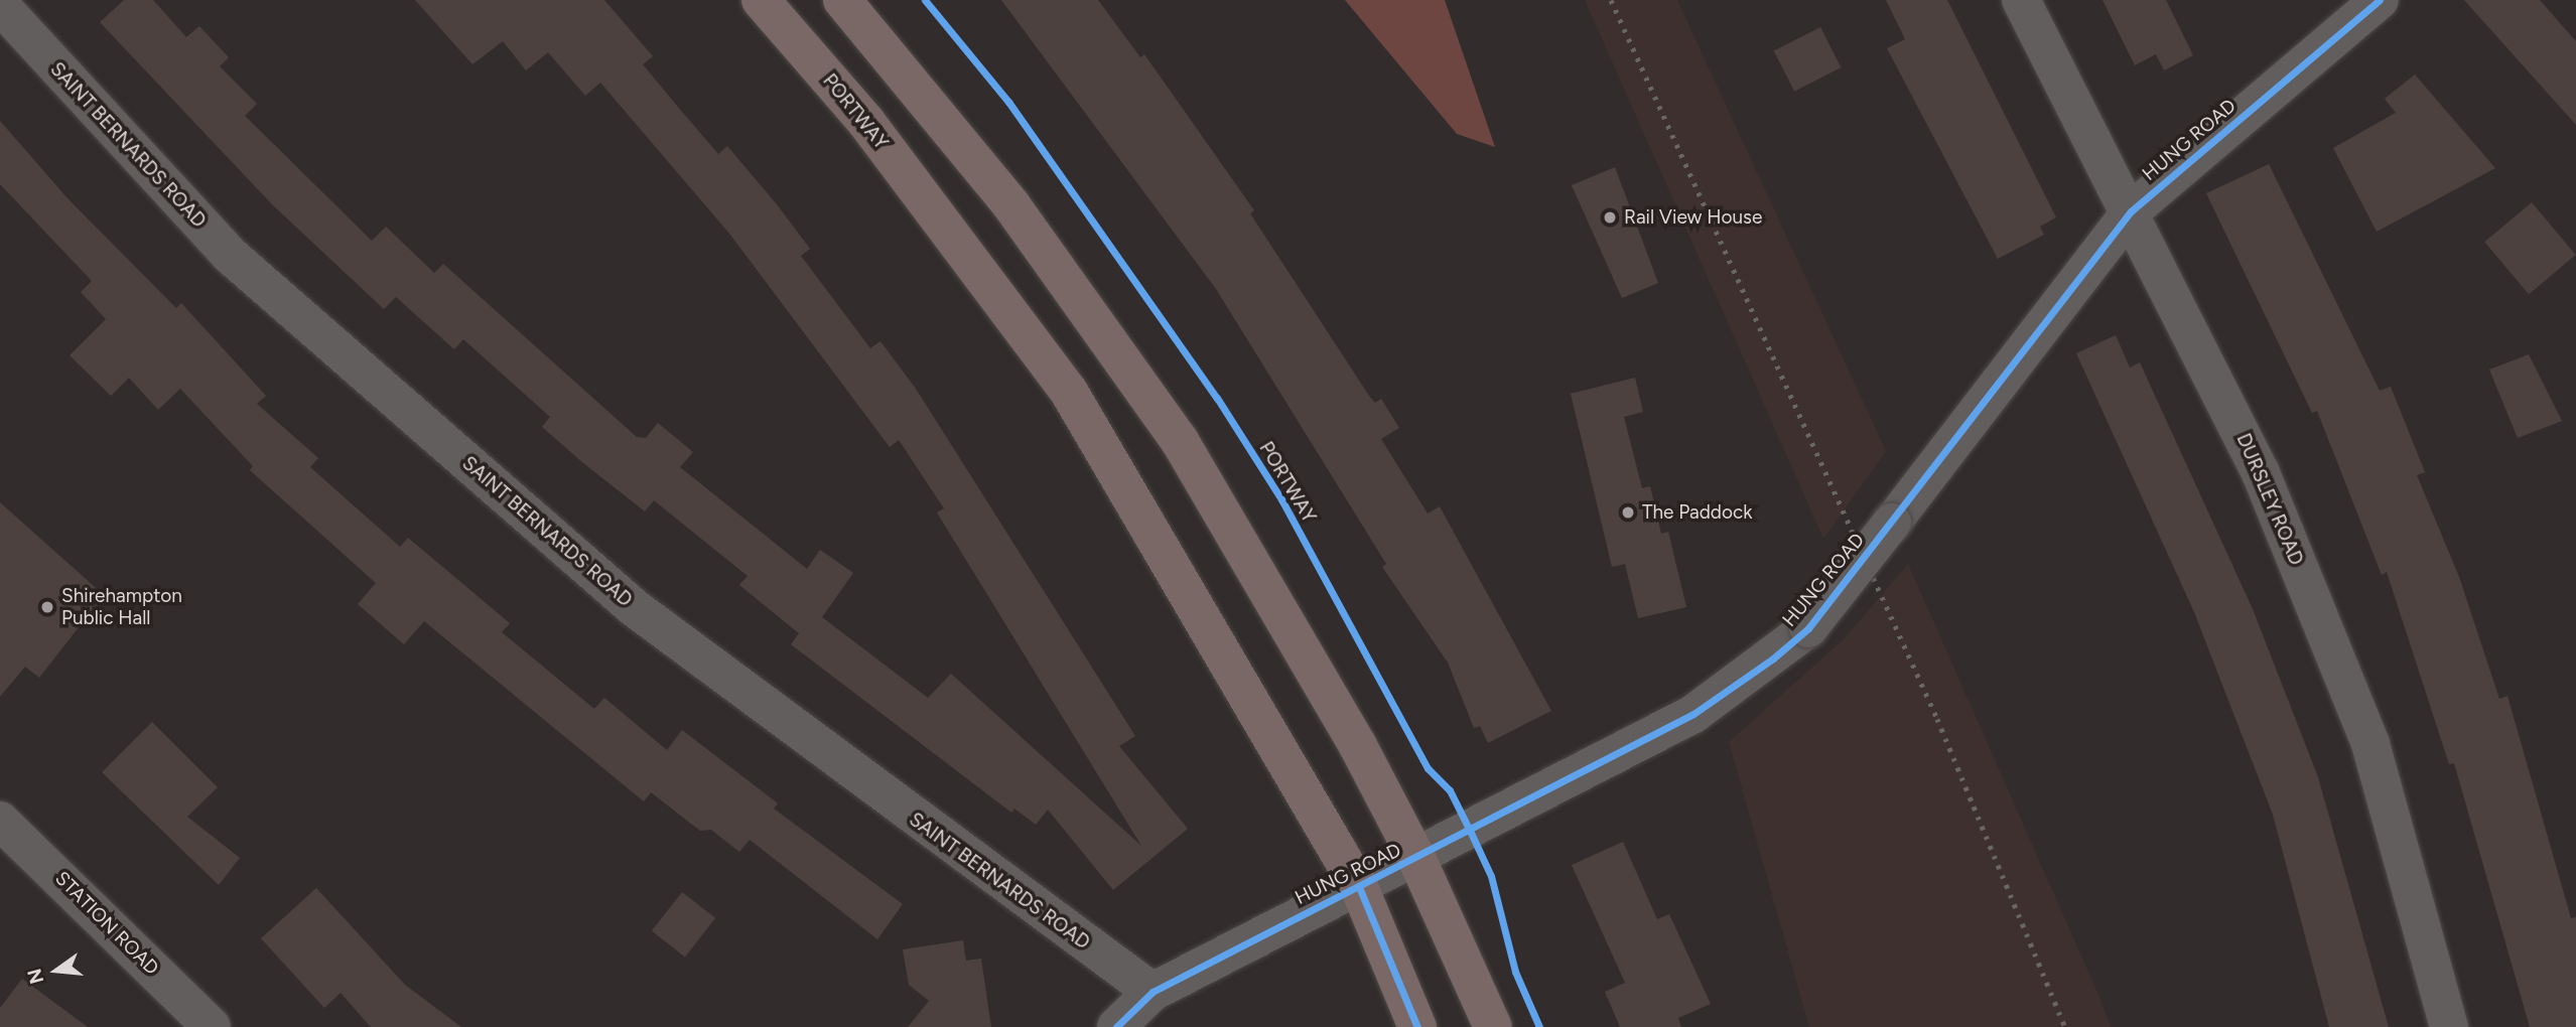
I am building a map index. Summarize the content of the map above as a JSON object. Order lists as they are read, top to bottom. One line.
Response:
{"streets":{"highway":["PORTWAY"],"street":["HUNG ROAD","SAINT BERNARDS ROAD","DURSLEY ROAD","STATION ROAD"]},"crossings":[["PORTWAY","HUNG ROAD"],["HUNG ROAD","SAINT BERNARDS ROAD"],["HUNG ROAD","DURSLEY ROAD"]],"places":["Rail View House","The Paddock","Shirehampton Public Hall"],"north":"left"}
